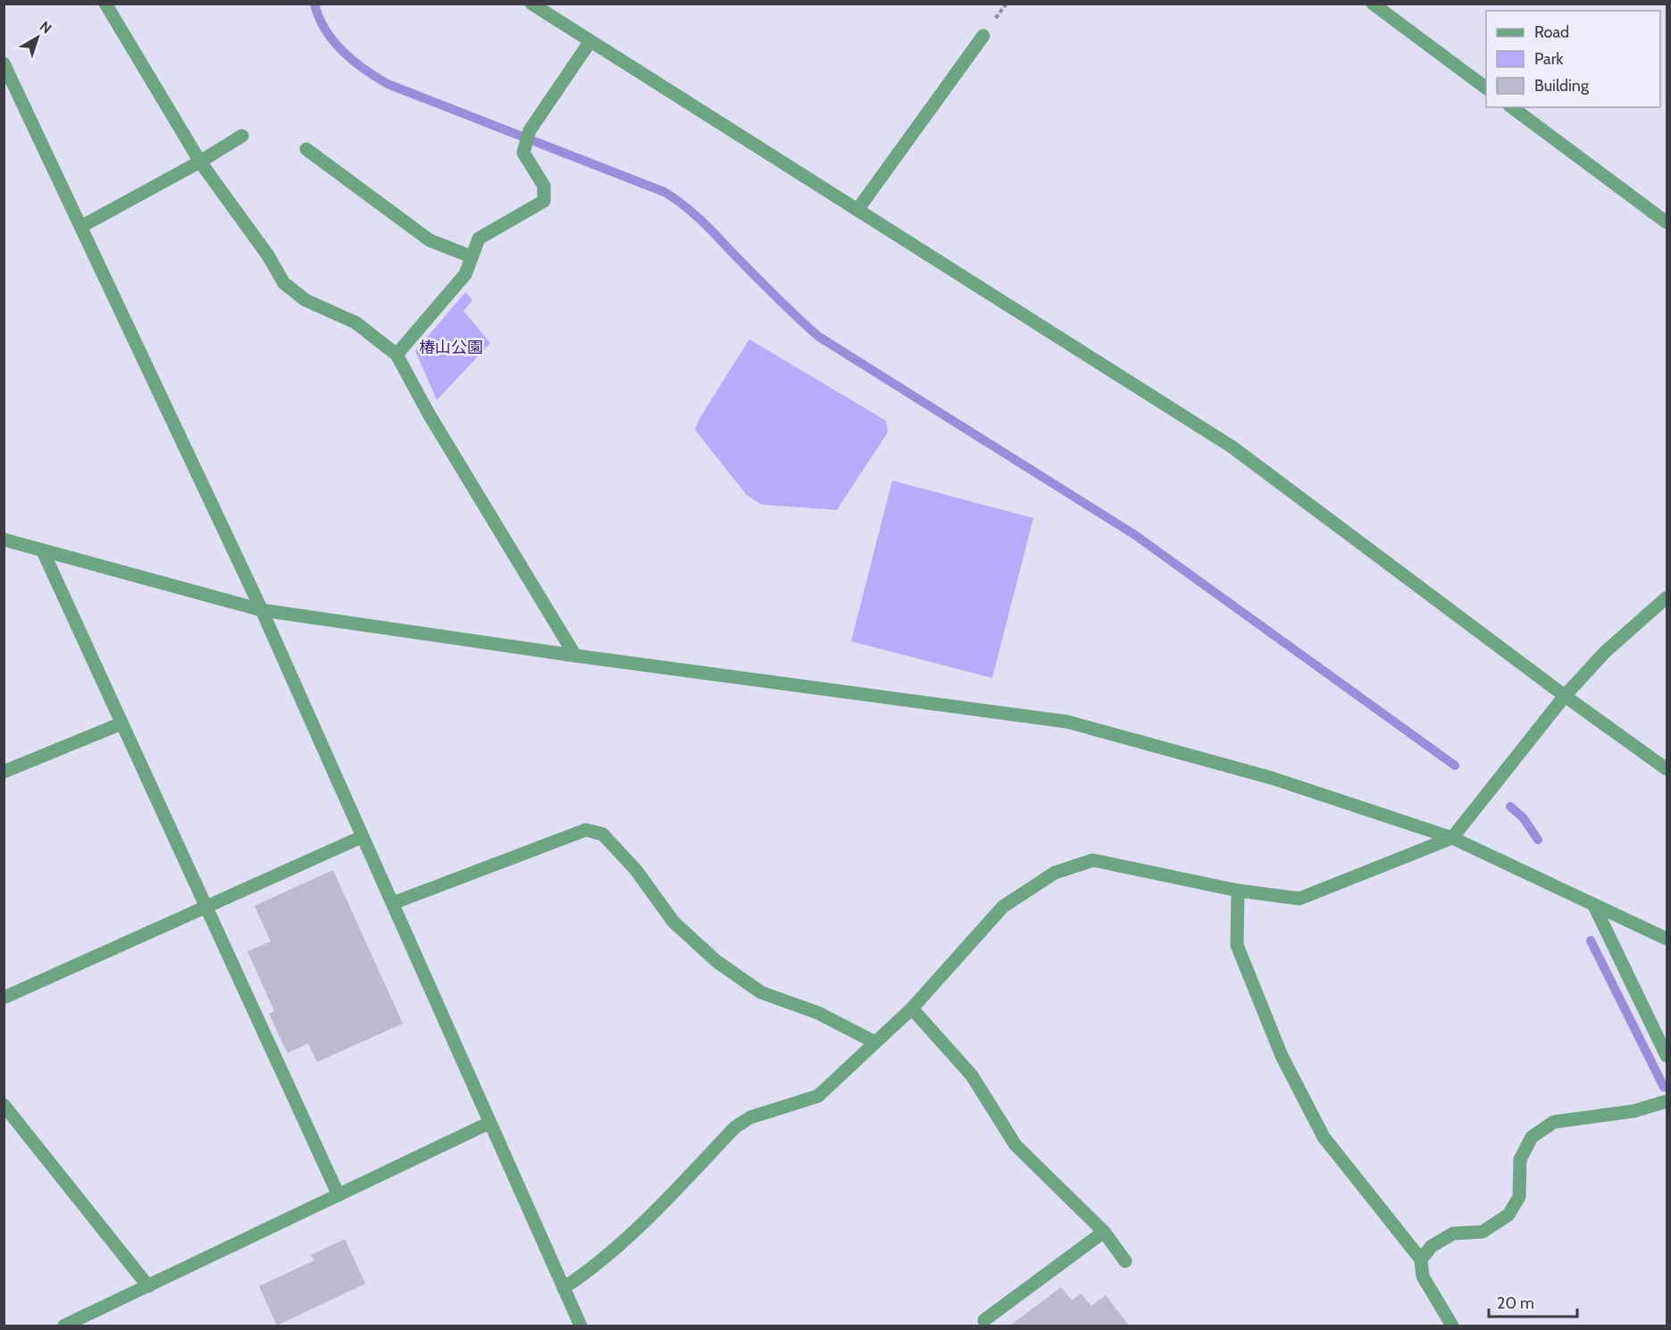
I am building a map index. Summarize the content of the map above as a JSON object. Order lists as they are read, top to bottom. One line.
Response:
{"parks":["椿山公園"],"legend":["Road","Park","Building"],"scale_bar":"20 m","north":"top right"}
